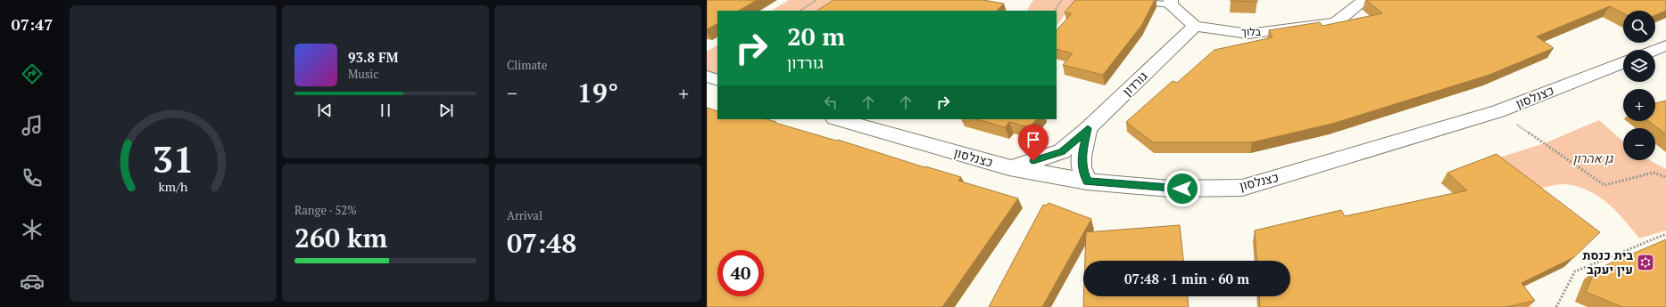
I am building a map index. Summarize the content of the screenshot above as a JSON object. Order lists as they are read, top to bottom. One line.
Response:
{"streets":{"street":["בלוך","גורדון","כצנלסון"]},"crossings":[["בלוך","גורדון"],["גורדון","כצנלסון"]],"parks":["גן אהרון"],"places":{"synagogue":["בית כנסת עין יעקב"]},"page":{"tabs":"07:47","tile":["Climate",["Range · 52%","260 km"],["Arrival","07:48"]],"map_buttons":["+","−"],"turn":["20 m","גורדון"],"song":["93.8 FM","Music"],"heat":["−","19°","+"],"limit":"40","trip":"07:48 · 1 min · 60 m","gauge":["31","km/h"]}}
